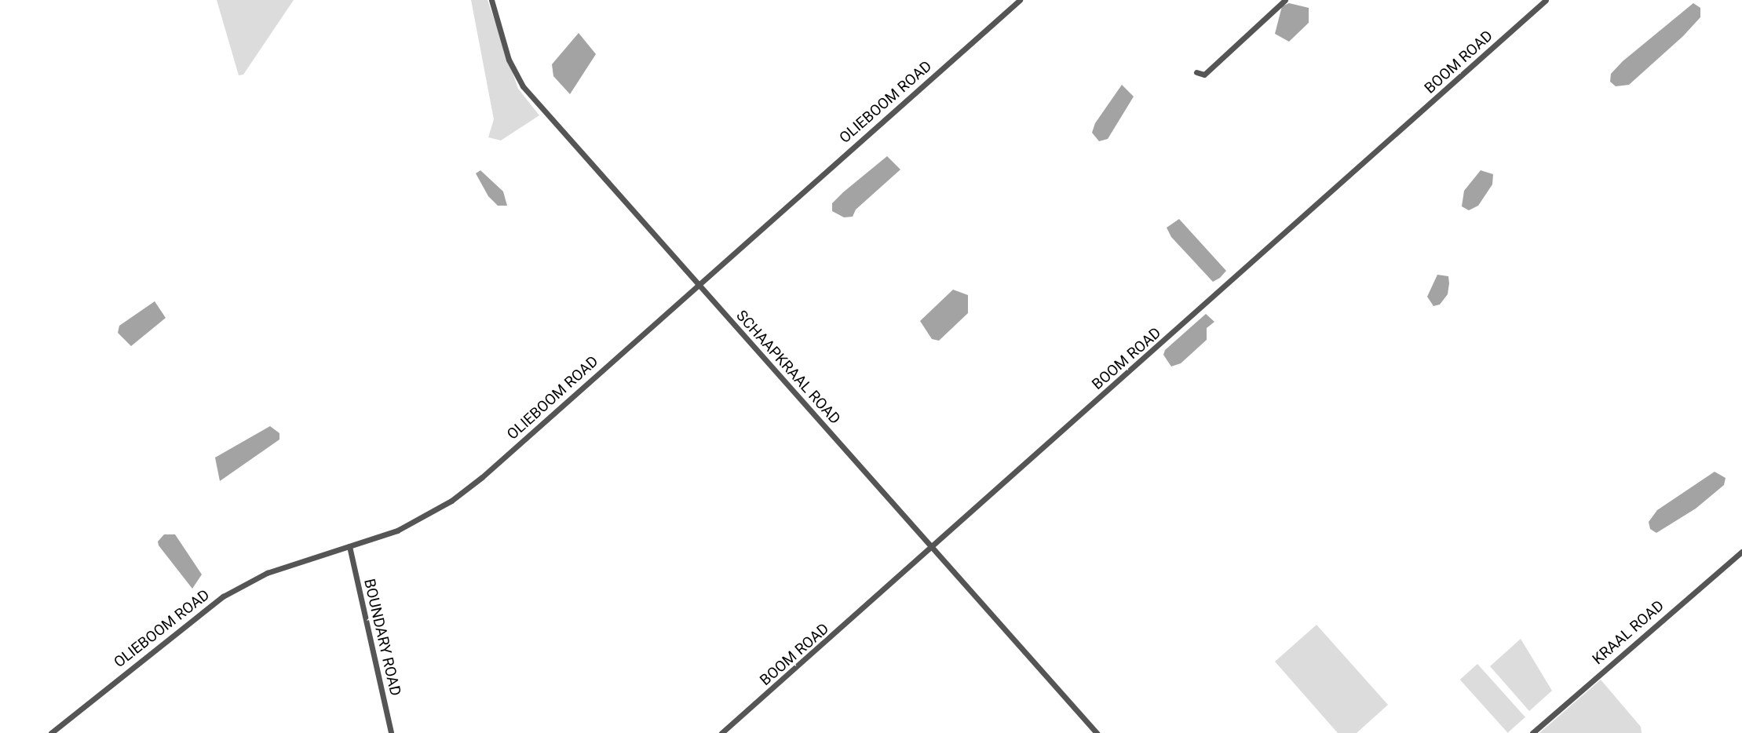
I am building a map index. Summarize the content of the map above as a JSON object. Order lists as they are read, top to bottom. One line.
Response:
{"streets":{"street":["BOOM ROAD","OLIEBOOM ROAD","SCHAAPKRAAL ROAD","KRAAL ROAD","BOUNDARY ROAD"]},"crossings":[["BOOM ROAD","SCHAAPKRAAL ROAD"],["OLIEBOOM ROAD","SCHAAPKRAAL ROAD"],["OLIEBOOM ROAD","BOUNDARY ROAD"]]}
